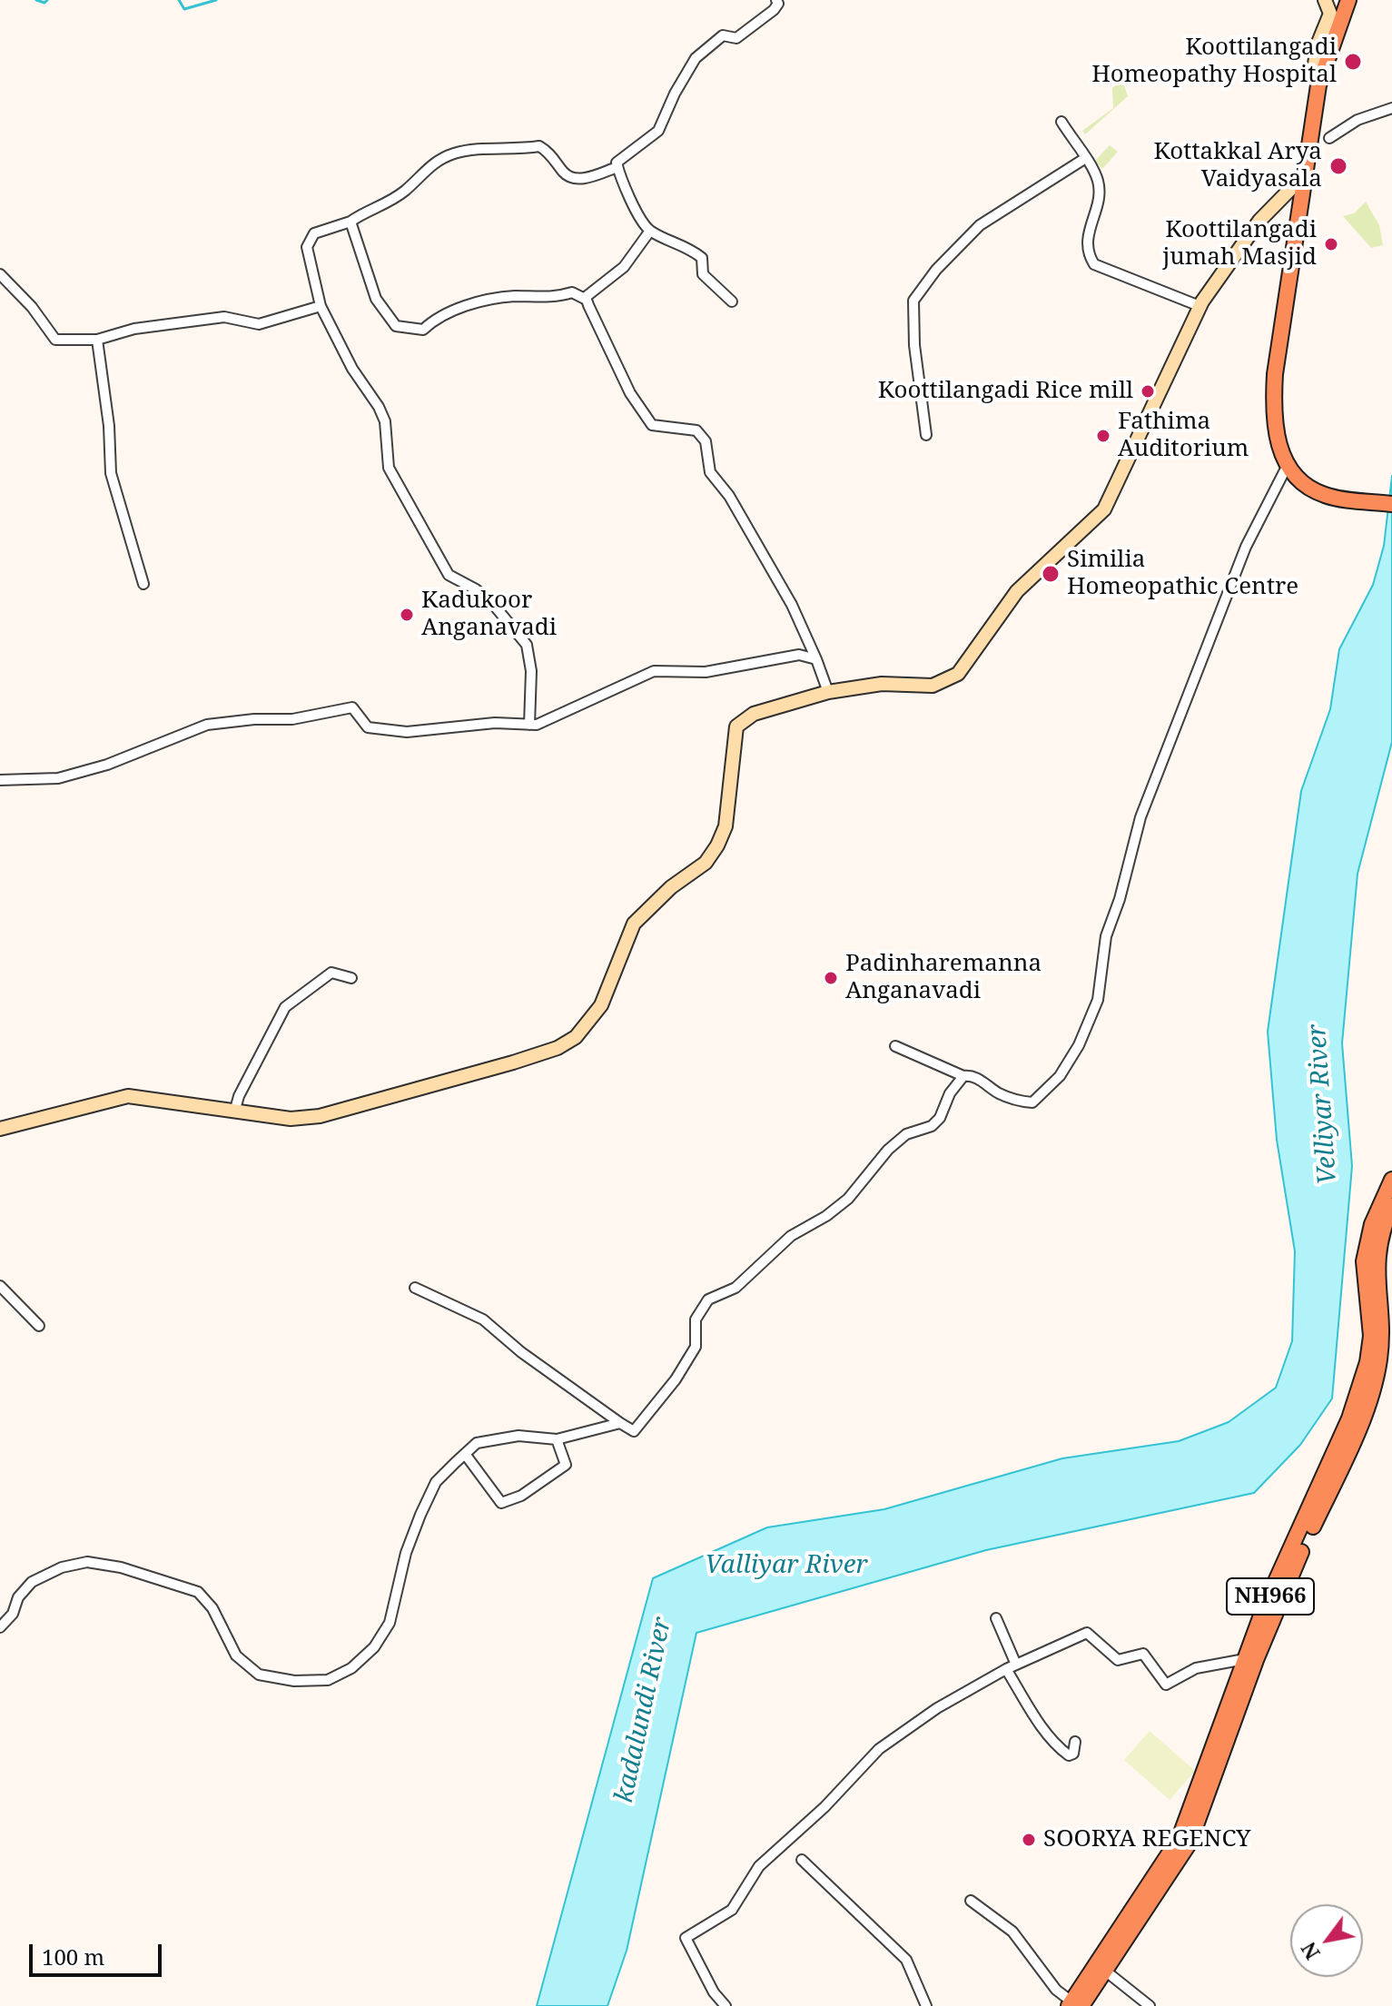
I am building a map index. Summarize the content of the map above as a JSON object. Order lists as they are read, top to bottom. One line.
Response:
{"streets":{"highway":["NH966"]},"water":["Velliyar River","Valliyar River","kadalundi River"],"places":["Koottilangadi Homeopathy Hospital","Kottakkal Arya Vaidyasala","Koottilangadi jumah Masjid","Koottilangadi Rice mill","Fathima Auditorium","Similia Homeopathic Centre","Kadukoor Anganavadi","Padinharemanna Anganavadi","SOORYA REGENCY"],"scale_bar":"100 m","north":"bottom left"}
